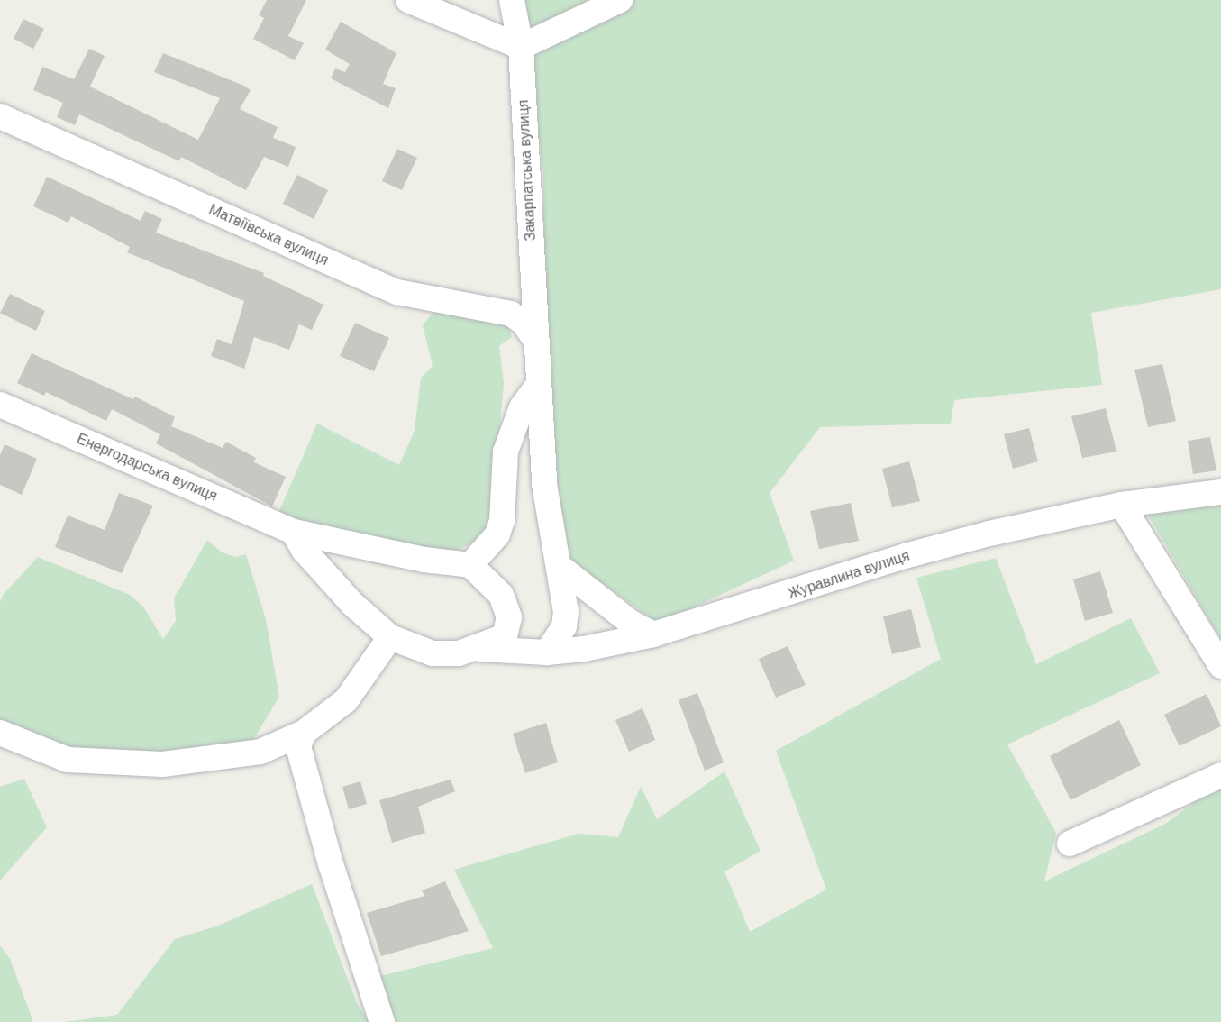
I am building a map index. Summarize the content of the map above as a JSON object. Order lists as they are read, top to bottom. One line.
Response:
{"streets":{"street":["Закарпатська вулиця","Матвіївська вулиця","Енергодарська вулиця","Журавлина вулиця"]},"crossings":[["Закарпатська вулиця","Матвіївська вулиця"],["Закарпатська вулиця","Журавлина вулиця"]]}
